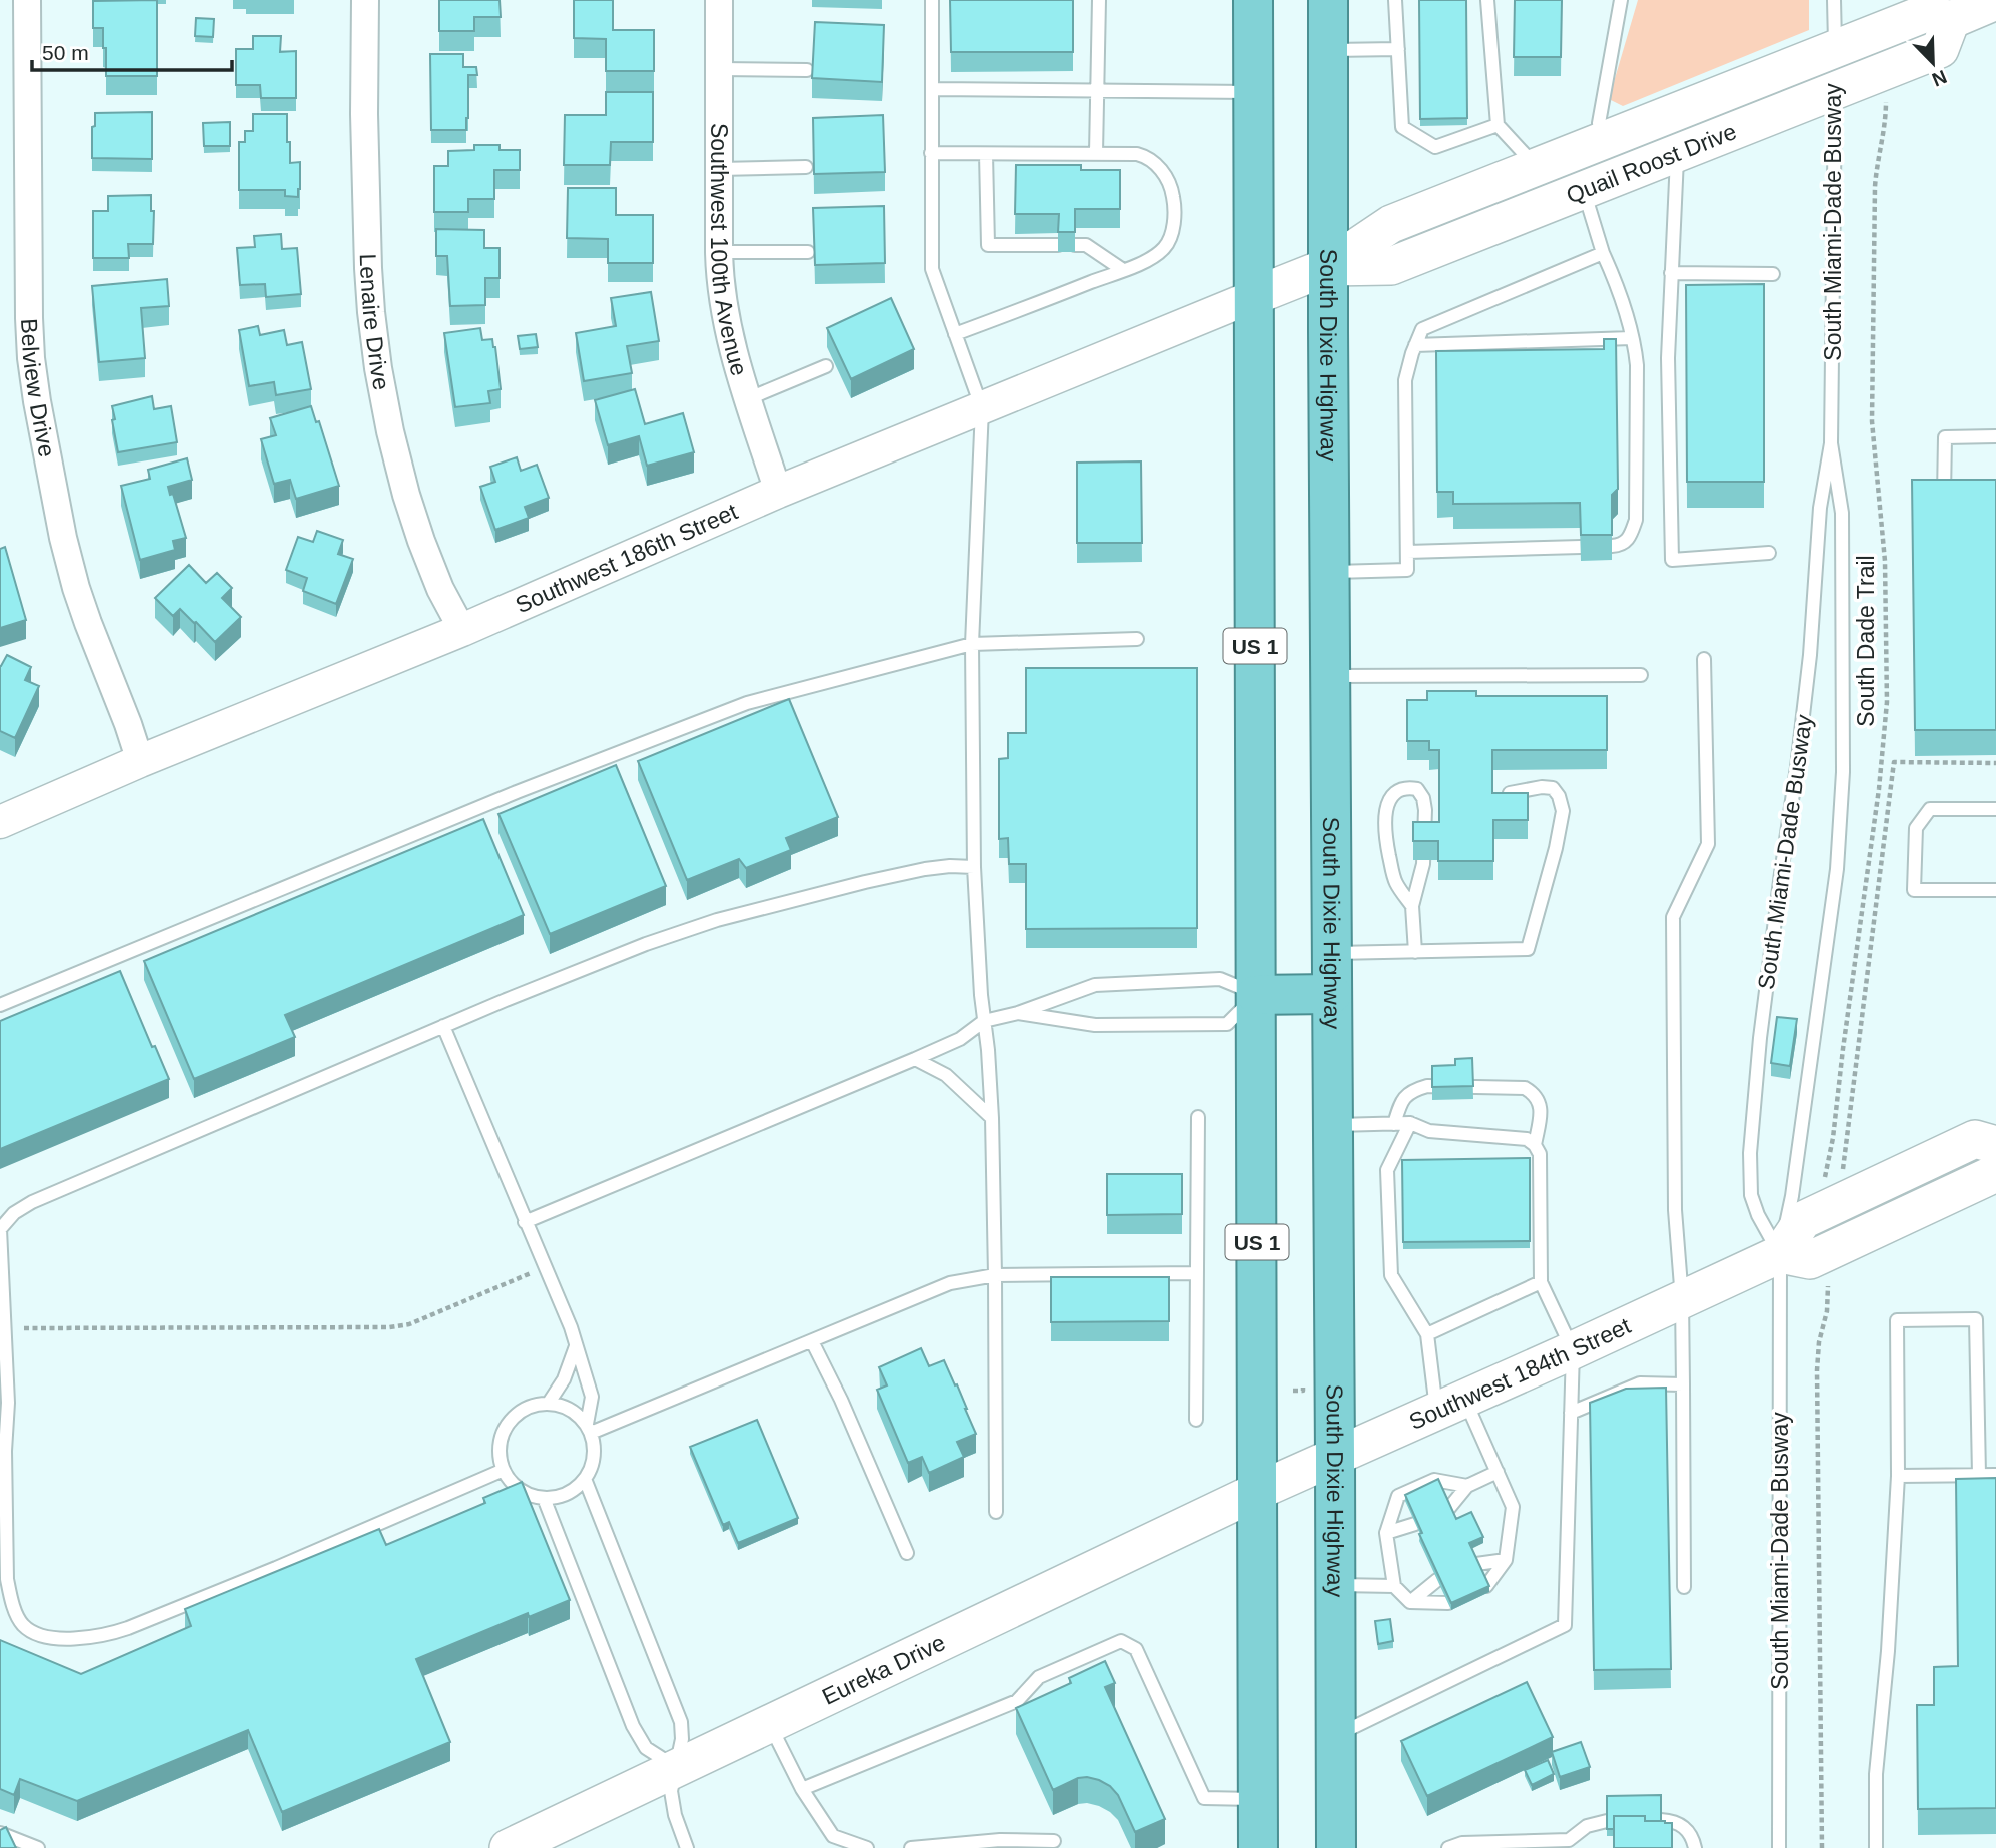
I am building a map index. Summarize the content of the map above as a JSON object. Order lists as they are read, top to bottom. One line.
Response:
{"streets":{"highway":["South Dixie Highway","US 1"],"main road":["Quail Roost Drive","Southwest 184th Street","Eureka Drive"],"street":["Southwest 100th Avenue","Lenaire Drive","Belview Drive","Southwest 186th Street"],"lane":["South Miami-Dade Busway"],"path":["South Dade Trail"]},"crossings":[["Quail Roost Drive","South Miami-Dade Busway"],["Quail Roost Drive","South Dixie Highway"],["Quail Roost Drive","Southwest 186th Street"],["Quail Roost Drive","US 1"],["South Miami-Dade Busway","Southwest 184th Street"],["Southwest 100th Avenue","Southwest 186th Street"],["Lenaire Drive","Southwest 186th Street"],["South Dixie Highway","Southwest 184th Street"],["Belview Drive","Southwest 186th Street"],["Southwest 186th Street","US 1"],["US 1","Southwest 184th Street"],["US 1","Eureka Drive"],["Southwest 184th Street","Eureka Drive"]],"scale_bar":"50 m","north":"bottom right"}
